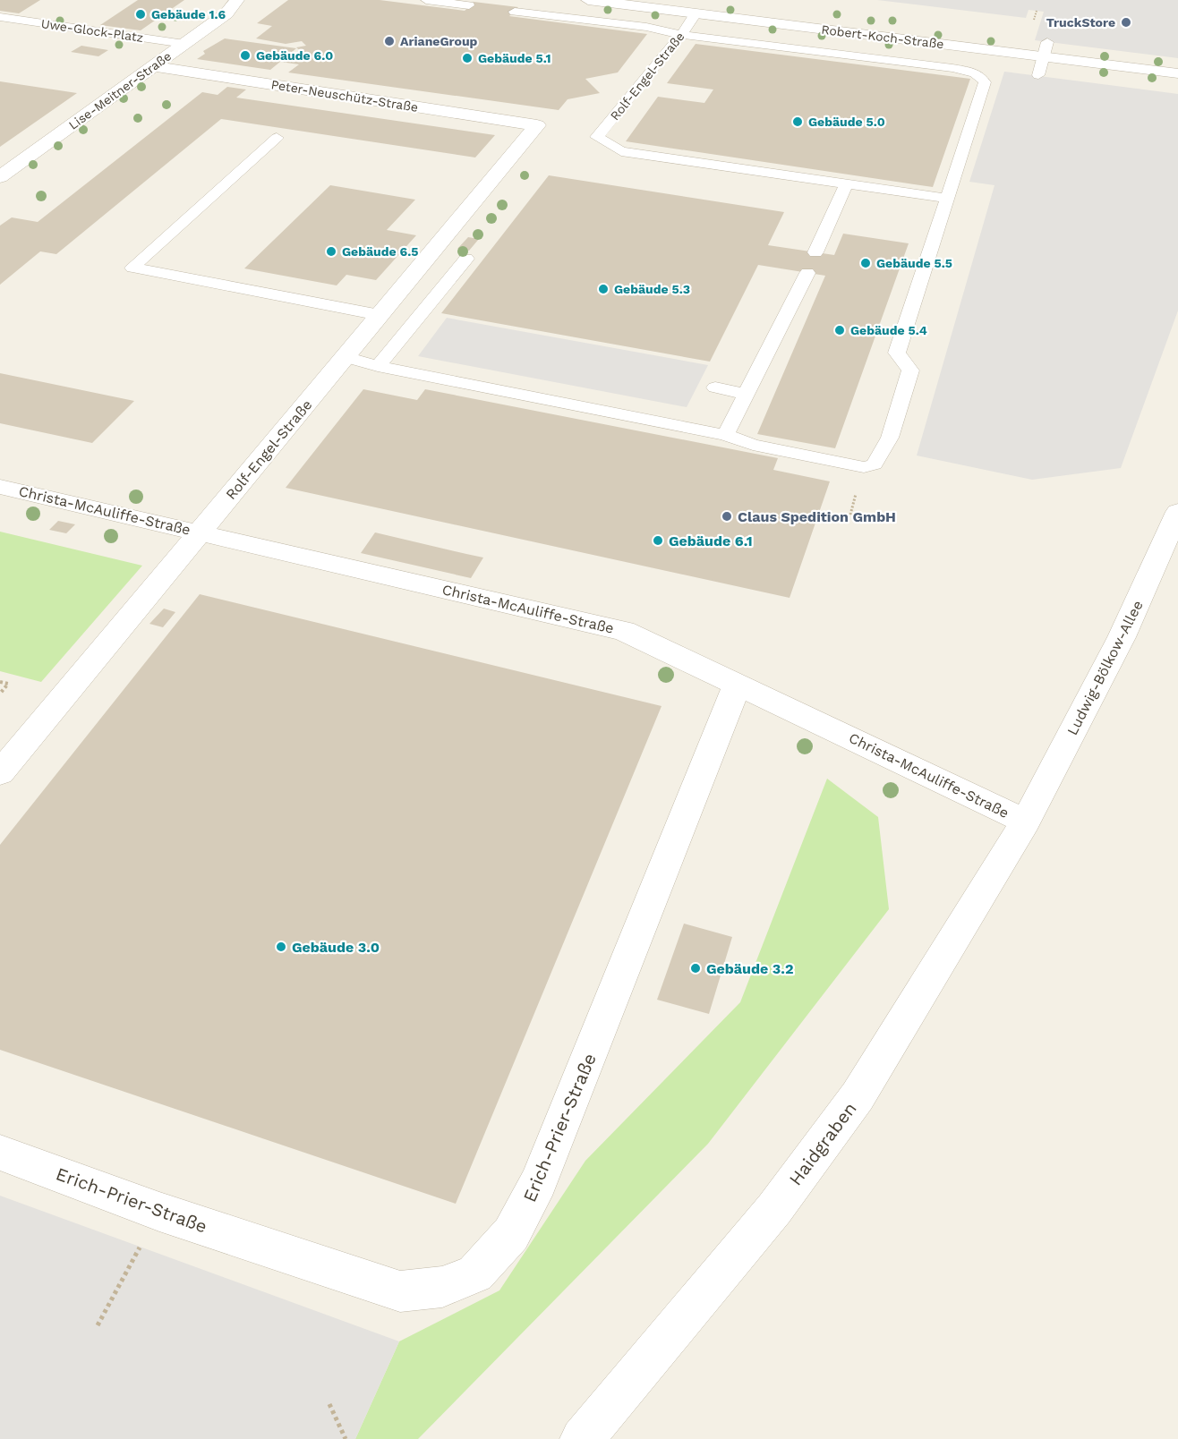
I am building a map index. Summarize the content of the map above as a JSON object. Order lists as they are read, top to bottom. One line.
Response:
{"streets":{"street":["Robert-Koch-Straße","Rolf-Engel-Straße","Lise-Meitner-Straße","Peter-Neuschütz-Straße","Christa-McAuliffe-Straße","Ludwig-Bölkow-Allee","Erich-Prier-Straße","Haidgraben"],"lane":["Uwe-Glock-Platz"]},"crossings":[["Uwe-Glock-Platz","Lise-Meitner-Straße"],["Robert-Koch-Straße","Rolf-Engel-Straße"],["Rolf-Engel-Straße","Peter-Neuschütz-Straße"],["Rolf-Engel-Straße","Christa-McAuliffe-Straße"],["Lise-Meitner-Straße","Peter-Neuschütz-Straße"],["Christa-McAuliffe-Straße","Ludwig-Bölkow-Allee"],["Christa-McAuliffe-Straße","Erich-Prier-Straße"],["Christa-McAuliffe-Straße","Haidgraben"],["Ludwig-Bölkow-Allee","Haidgraben"]],"places":["Gebäude 1.6","TruckStore","ArianeGroup","Gebäude 6.0","Gebäude 5.1","Gebäude 5.0","Gebäude 6.5","Gebäude 5.5","Gebäude 5.3","Gebäude 5.4","Claus Spedition GmbH","Gebäude 6.1","Gebäude 3.0","Gebäude 3.2"]}
